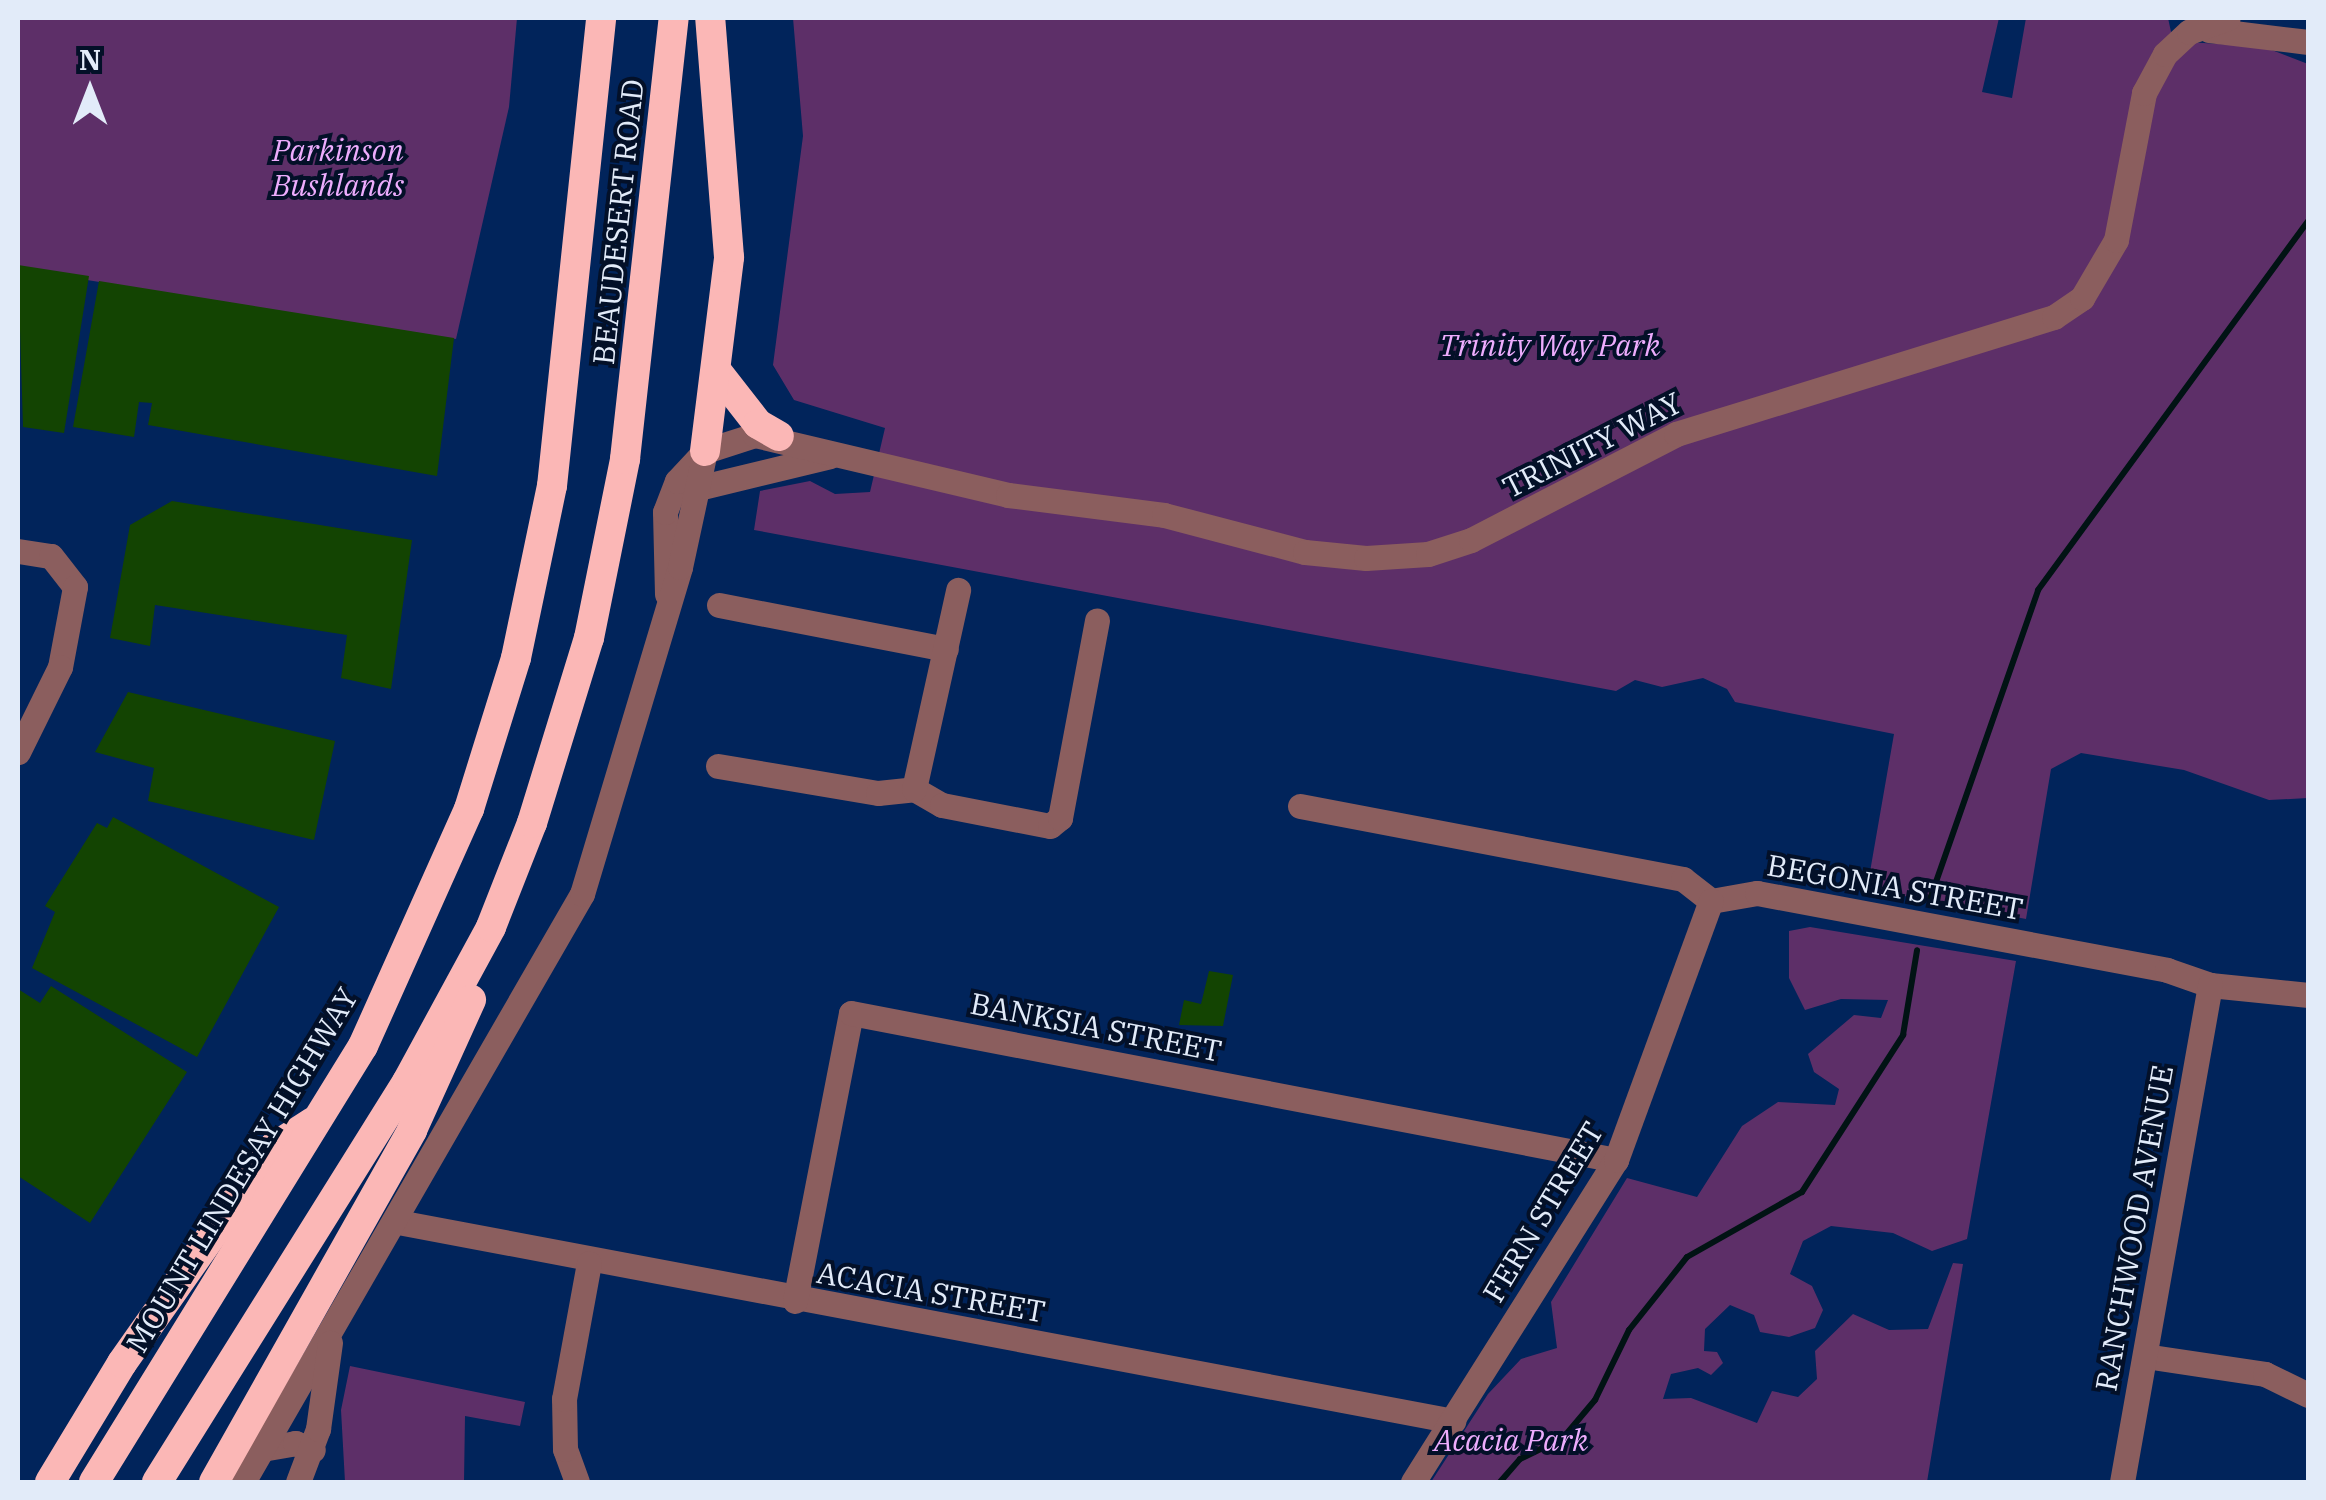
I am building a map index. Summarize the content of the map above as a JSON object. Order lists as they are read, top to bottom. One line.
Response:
{"streets":{"highway":["BEAUDESERT ROAD","MOUNT LINDESAY HIGHWAY"],"street":["TRINITY WAY","BEGONIA STREET","BANKSIA STREET","FERN STREET","RANCHWOOD AVENUE","ACACIA STREET"]},"crossings":[["BEAUDESERT ROAD","MOUNT LINDESAY HIGHWAY"],["BEGONIA STREET","FERN STREET"],["BEGONIA STREET","RANCHWOOD AVENUE"],["BANKSIA STREET","FERN STREET"],["BANKSIA STREET","ACACIA STREET"],["FERN STREET","ACACIA STREET"]],"parks":["Parkinson Bushlands","Trinity Way Park","Acacia Park"],"north":"top"}
